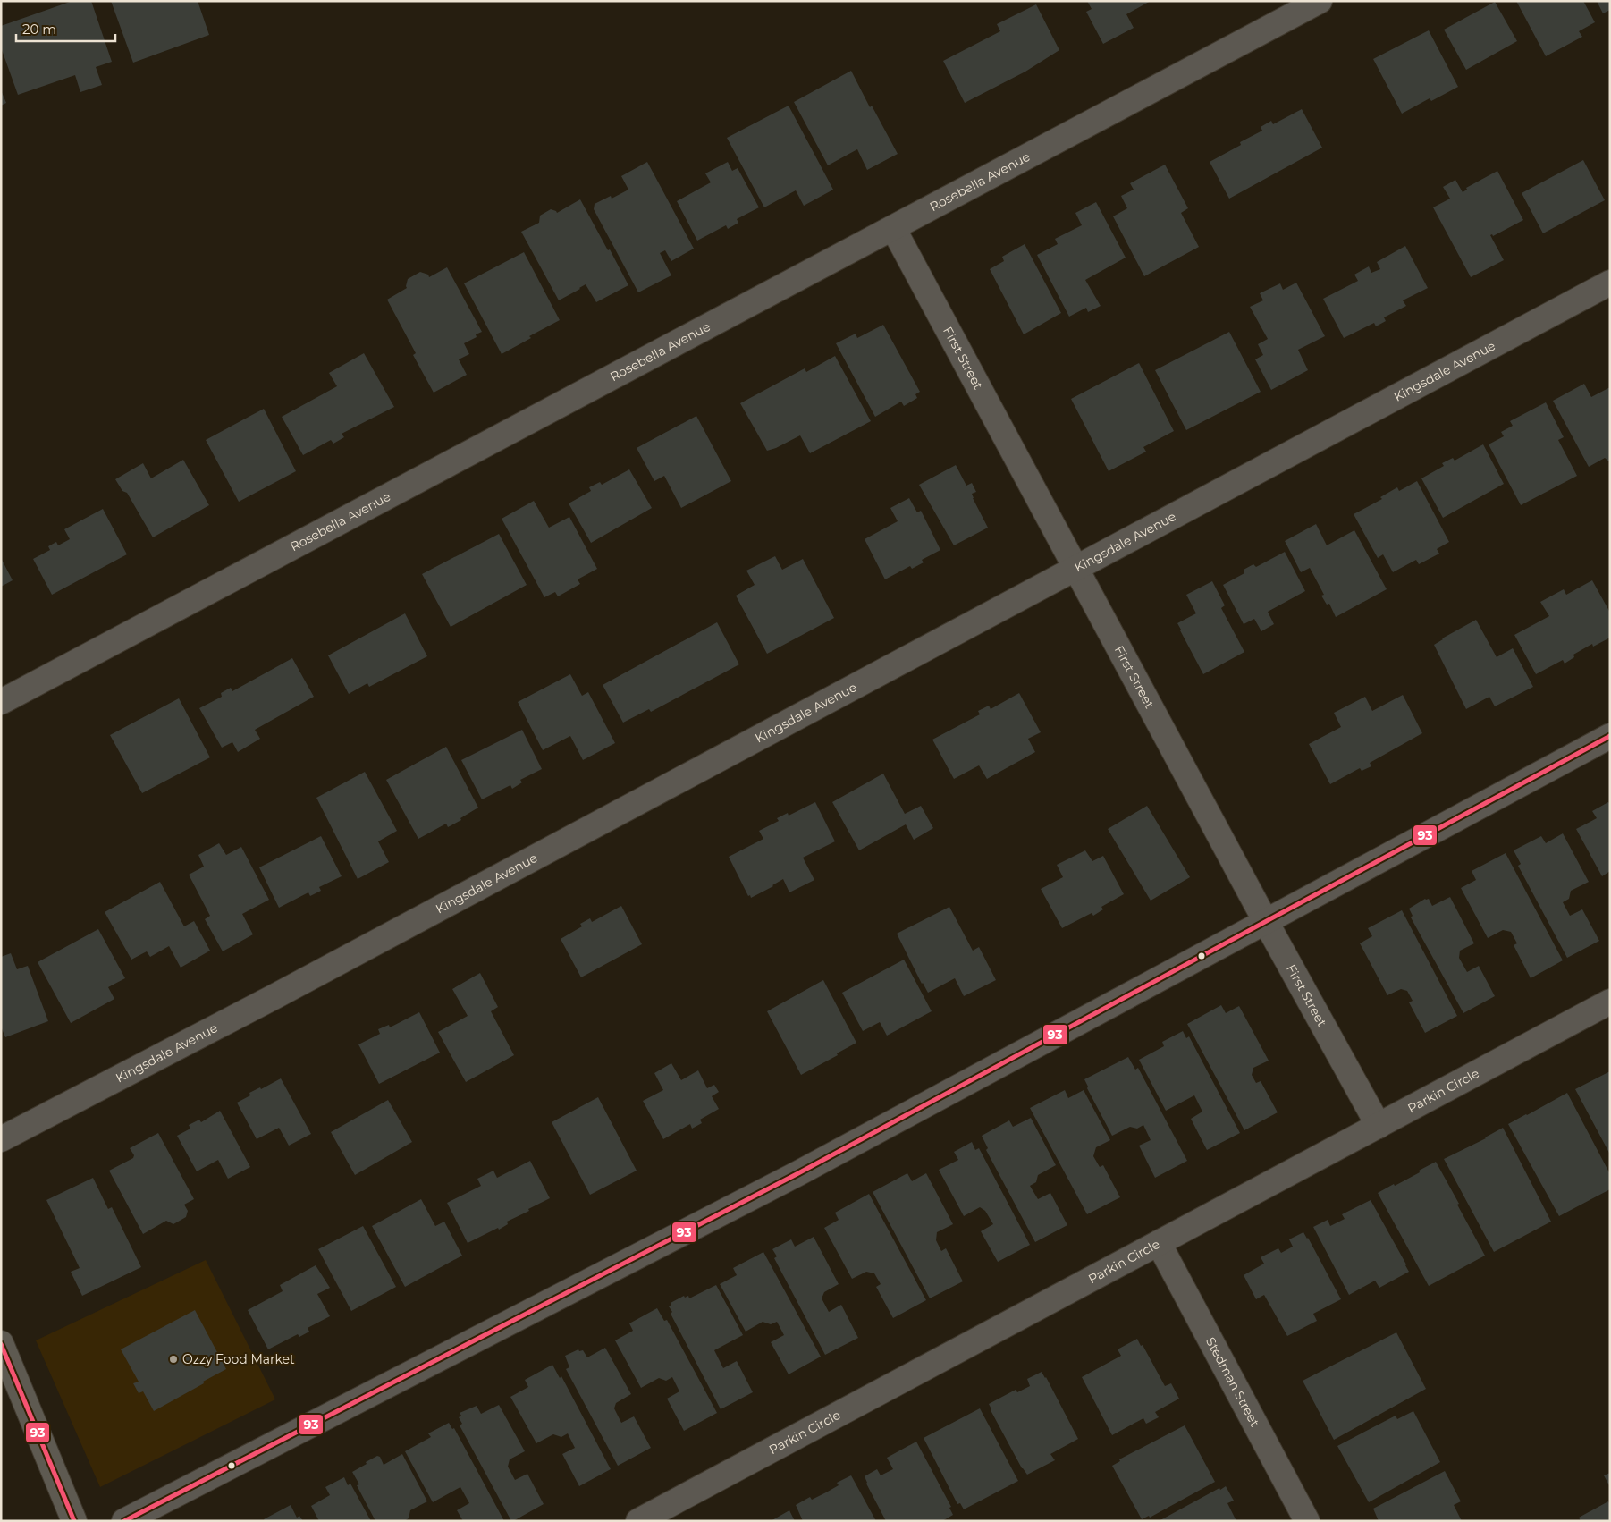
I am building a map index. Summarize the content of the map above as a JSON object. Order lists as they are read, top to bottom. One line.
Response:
{"streets":{"street":["Rosebella Avenue","First Street","Kingsdale Avenue","Parkin Circle","Stedman Street"]},"crossings":[["Rosebella Avenue","First Street"],["First Street","Kingsdale Avenue"],["First Street","Parkin Circle"],["Parkin Circle","Stedman Street"]],"places":["Ozzy Food Market"],"lines":["transit line 93"],"scale_bar":"20 m"}
